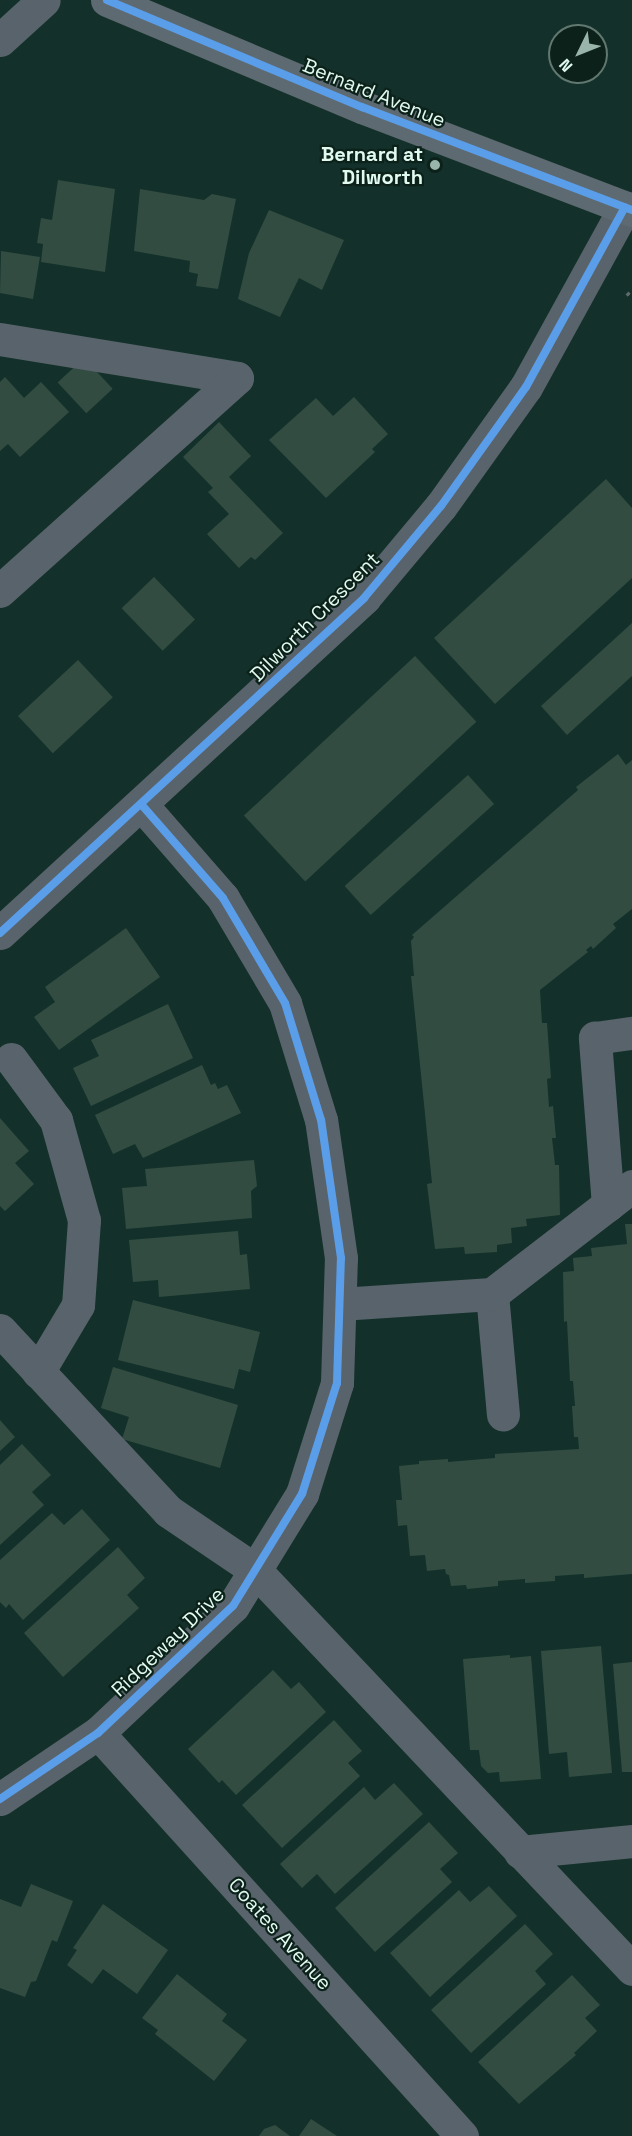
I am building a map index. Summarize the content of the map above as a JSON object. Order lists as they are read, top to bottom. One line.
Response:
{"streets":{"main road":["Bernard Avenue"],"street":["Dilworth Crescent","Ridgeway Drive","Coates Avenue"]},"crossings":[["Bernard Avenue","Dilworth Crescent"],["Dilworth Crescent","Ridgeway Drive"],["Ridgeway Drive","Coates Avenue"]],"places":["Bernard at Dilworth"],"north":"bottom left"}
